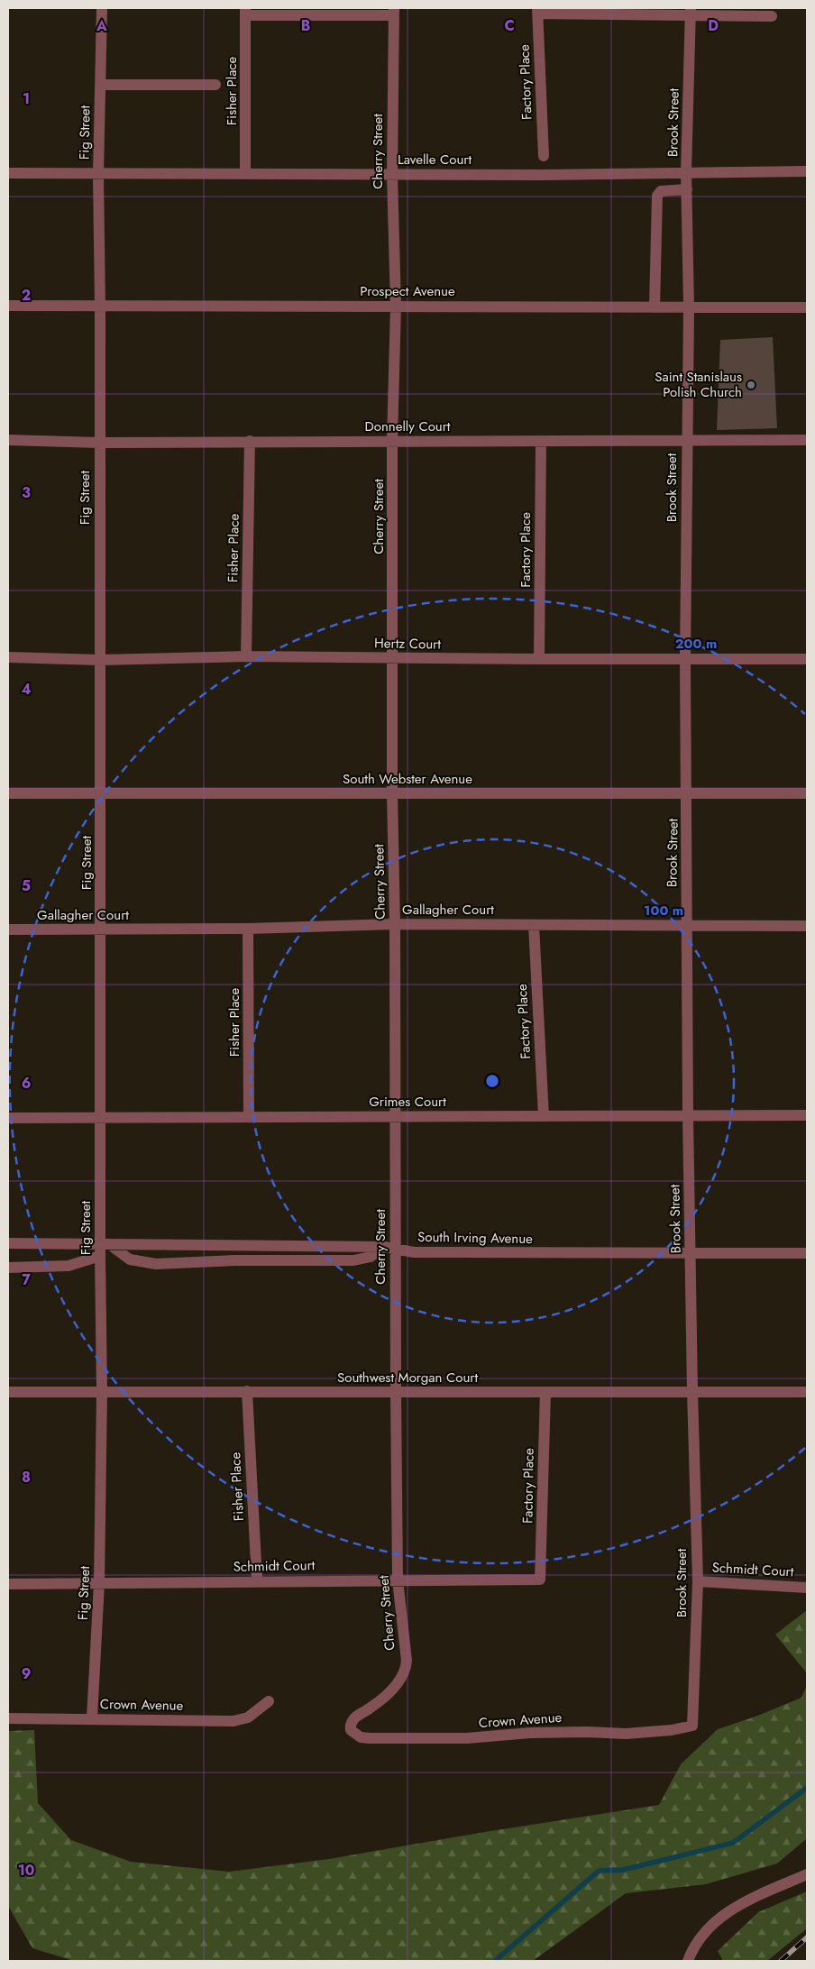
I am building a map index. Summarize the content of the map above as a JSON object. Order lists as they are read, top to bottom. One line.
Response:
{"streets":{"street":["Factory Place","Fisher Place","Brook Street","Fig Street","Cherry Street","Lavelle Court","Prospect Avenue","Donnelly Court","Hertz Court","South Webster Avenue","Gallagher Court","Grimes Court","South Irving Avenue","Southwest Morgan Court","Schmidt Court","Crown Avenue"]},"crossings":[["Factory Place","Donnelly Court"],["Factory Place","Hertz Court"],["Factory Place","Gallagher Court"],["Factory Place","Grimes Court"],["Factory Place","Southwest Morgan Court"],["Factory Place","Schmidt Court"],["Fisher Place","Lavelle Court"],["Fisher Place","Donnelly Court"],["Fisher Place","Hertz Court"],["Fisher Place","Gallagher Court"],["Fisher Place","Grimes Court"],["Fisher Place","Southwest Morgan Court"],["Fisher Place","Schmidt Court"],["Brook Street","Lavelle Court"],["Brook Street","Prospect Avenue"],["Brook Street","Donnelly Court"],["Brook Street","Hertz Court"],["Brook Street","South Webster Avenue"],["Brook Street","Gallagher Court"],["Brook Street","Grimes Court"],["Brook Street","South Irving Avenue"],["Brook Street","Southwest Morgan Court"],["Brook Street","Schmidt Court"],["Brook Street","Crown Avenue"],["Fig Street","Lavelle Court"],["Fig Street","Prospect Avenue"],["Fig Street","Donnelly Court"],["Fig Street","Hertz Court"],["Fig Street","South Webster Avenue"],["Fig Street","Gallagher Court"],["Fig Street","Grimes Court"],["Fig Street","South Irving Avenue"],["Fig Street","Southwest Morgan Court"],["Fig Street","Schmidt Court"],["Fig Street","Crown Avenue"],["Cherry Street","Lavelle Court"],["Cherry Street","Prospect Avenue"],["Cherry Street","Donnelly Court"],["Cherry Street","Hertz Court"],["Cherry Street","South Webster Avenue"],["Cherry Street","Gallagher Court"],["Cherry Street","Grimes Court"],["Cherry Street","South Irving Avenue"],["Cherry Street","Southwest Morgan Court"],["Cherry Street","Schmidt Court"],["Cherry Street","Crown Avenue"]],"places":["Saint Stanislaus Polish Church"],"grid":{"columns":["A","B","C","D"],"rows":["1","2","3","4","5","6","7","8","9","10"]},"rings":["200 m","100 m"]}
